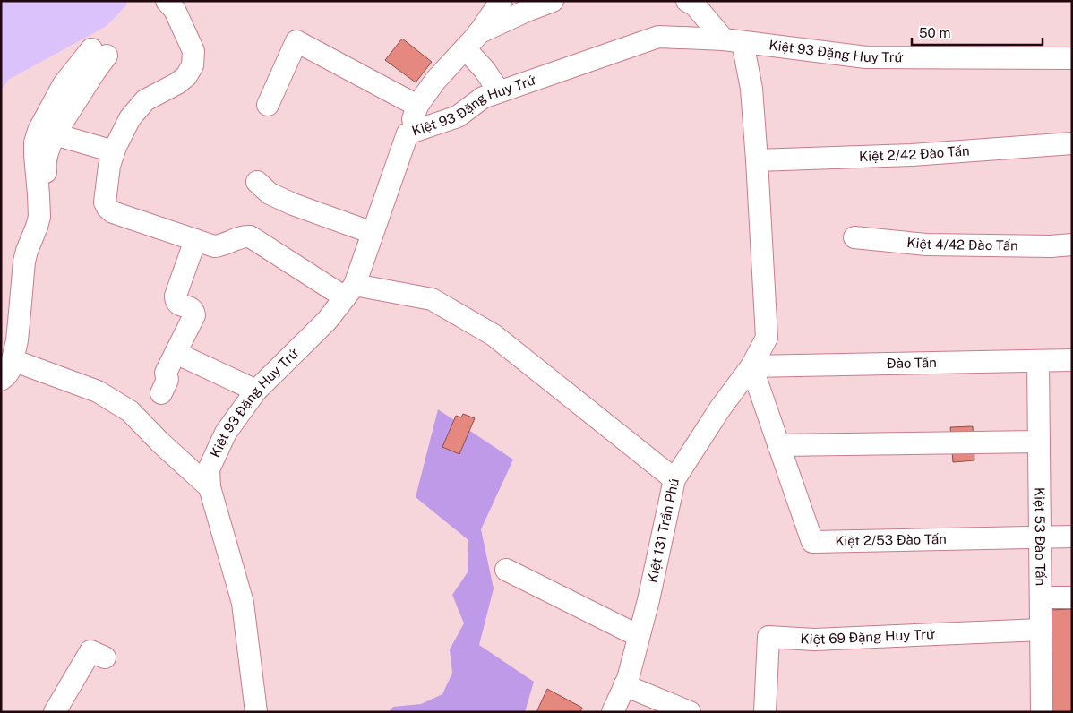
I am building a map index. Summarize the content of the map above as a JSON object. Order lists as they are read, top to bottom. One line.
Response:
{"streets":{"street":["Kiệt 93 Đặng Huy Trứ","Kiệt 2/42 Đào Tấn","Kiệt 4/42 Đào Tấn","Đào Tấn","Kiệt 131 Trần Phú","Kiệt 53 Đào Tấn","Kiệt 2/53 Đào Tấn","Kiệt 69 Đặng Huy Trứ"]},"crossings":[["Kiệt 93 Đặng Huy Trứ","Kiệt 131 Trần Phú"],["Kiệt 2/42 Đào Tấn","Kiệt 131 Trần Phú"],["Đào Tấn","Kiệt 131 Trần Phú"],["Đào Tấn","Kiệt 53 Đào Tấn"],["Đào Tấn","Kiệt 2/53 Đào Tấn"],["Kiệt 131 Trần Phú","Kiệt 2/53 Đào Tấn"],["Kiệt 53 Đào Tấn","Kiệt 2/53 Đào Tấn"],["Kiệt 53 Đào Tấn","Kiệt 69 Đặng Huy Trứ"]],"scale_bar":"50 m"}
